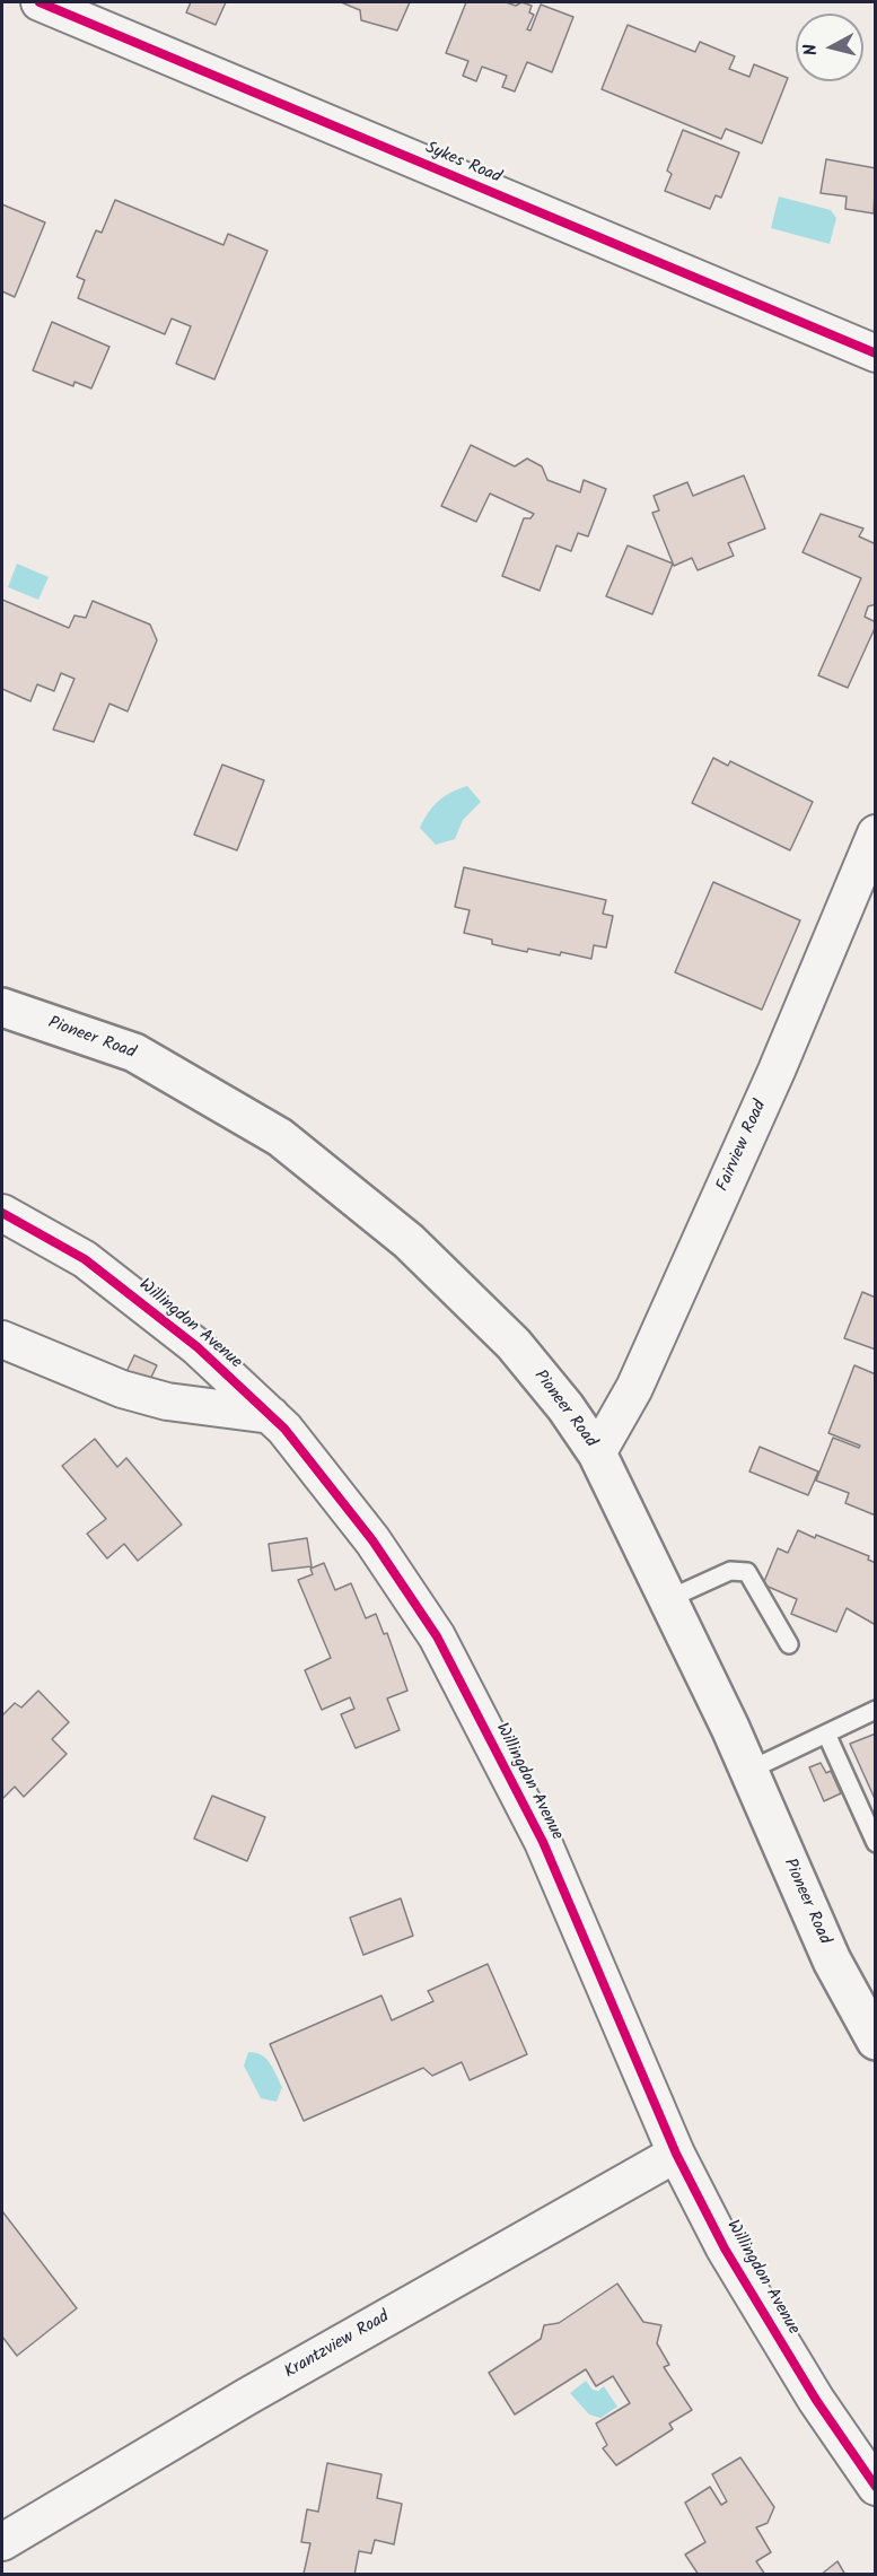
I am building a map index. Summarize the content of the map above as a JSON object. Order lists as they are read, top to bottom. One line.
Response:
{"streets":{"main road":["Pioneer Road"],"street":["Sykes Road","Fairview Road","Willingdon Avenue","Krantzview Road"]},"crossings":[["Pioneer Road","Fairview Road"],["Willingdon Avenue","Krantzview Road"]],"north":"left"}
